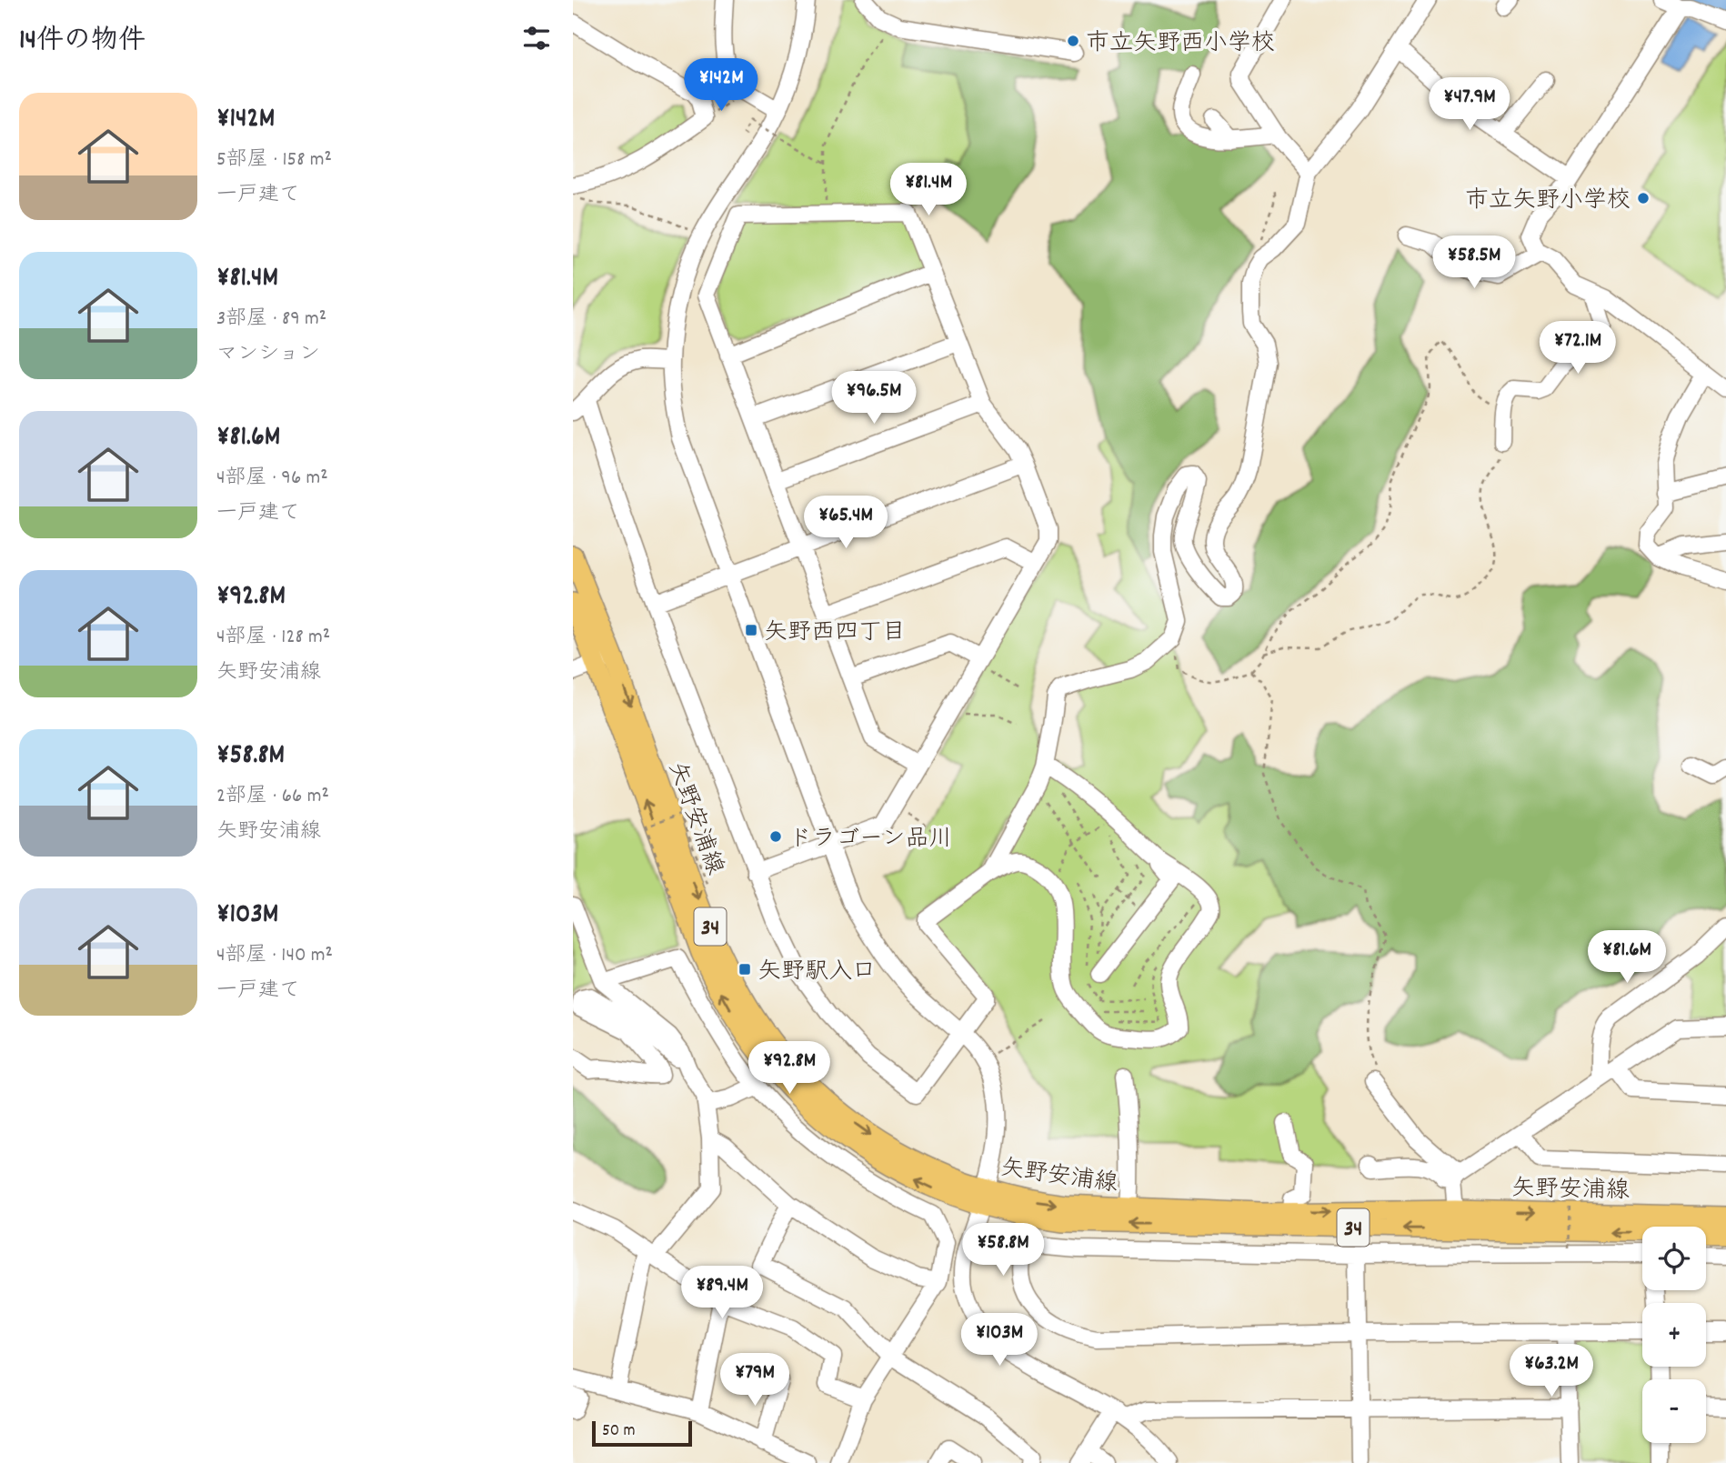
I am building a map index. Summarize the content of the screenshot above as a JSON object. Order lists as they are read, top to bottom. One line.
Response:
{"streets":{"main road":["矢野安浦線","34"]},"places":{"other":["市立矢野西小学校","市立矢野小学校","ドラゴーン品川"],"transit":["矢野西四丁目","矢野駅入口"]},"scale_bar":"50 m","page":{"heading":"14件の物件","price":["¥142M","¥47.9M","¥81.4M","¥58.5M","¥72.1M","¥96.5M","¥65.4M","¥81.6M","¥92.8M","¥58.8M","¥89.4M","¥103M","¥63.2M","¥79M"],"list":[{"name":"¥142M","note":"5部屋 · 158 m² · 一戸建て"},{"name":"¥81.4M","note":"3部屋 · 89 m² · マンション"},{"name":"¥81.6M","note":"4部屋 · 96 m² · 一戸建て"},{"name":"¥92.8M","note":"4部屋 · 128 m² · 矢野安浦線"},{"name":"¥58.8M","note":"2部屋 · 66 m² · 矢野安浦線"},{"name":"¥103M","note":"4部屋 · 140 m² · 一戸建て"}],"map_buttons":["+","−"],"scale":"50 m"}}
